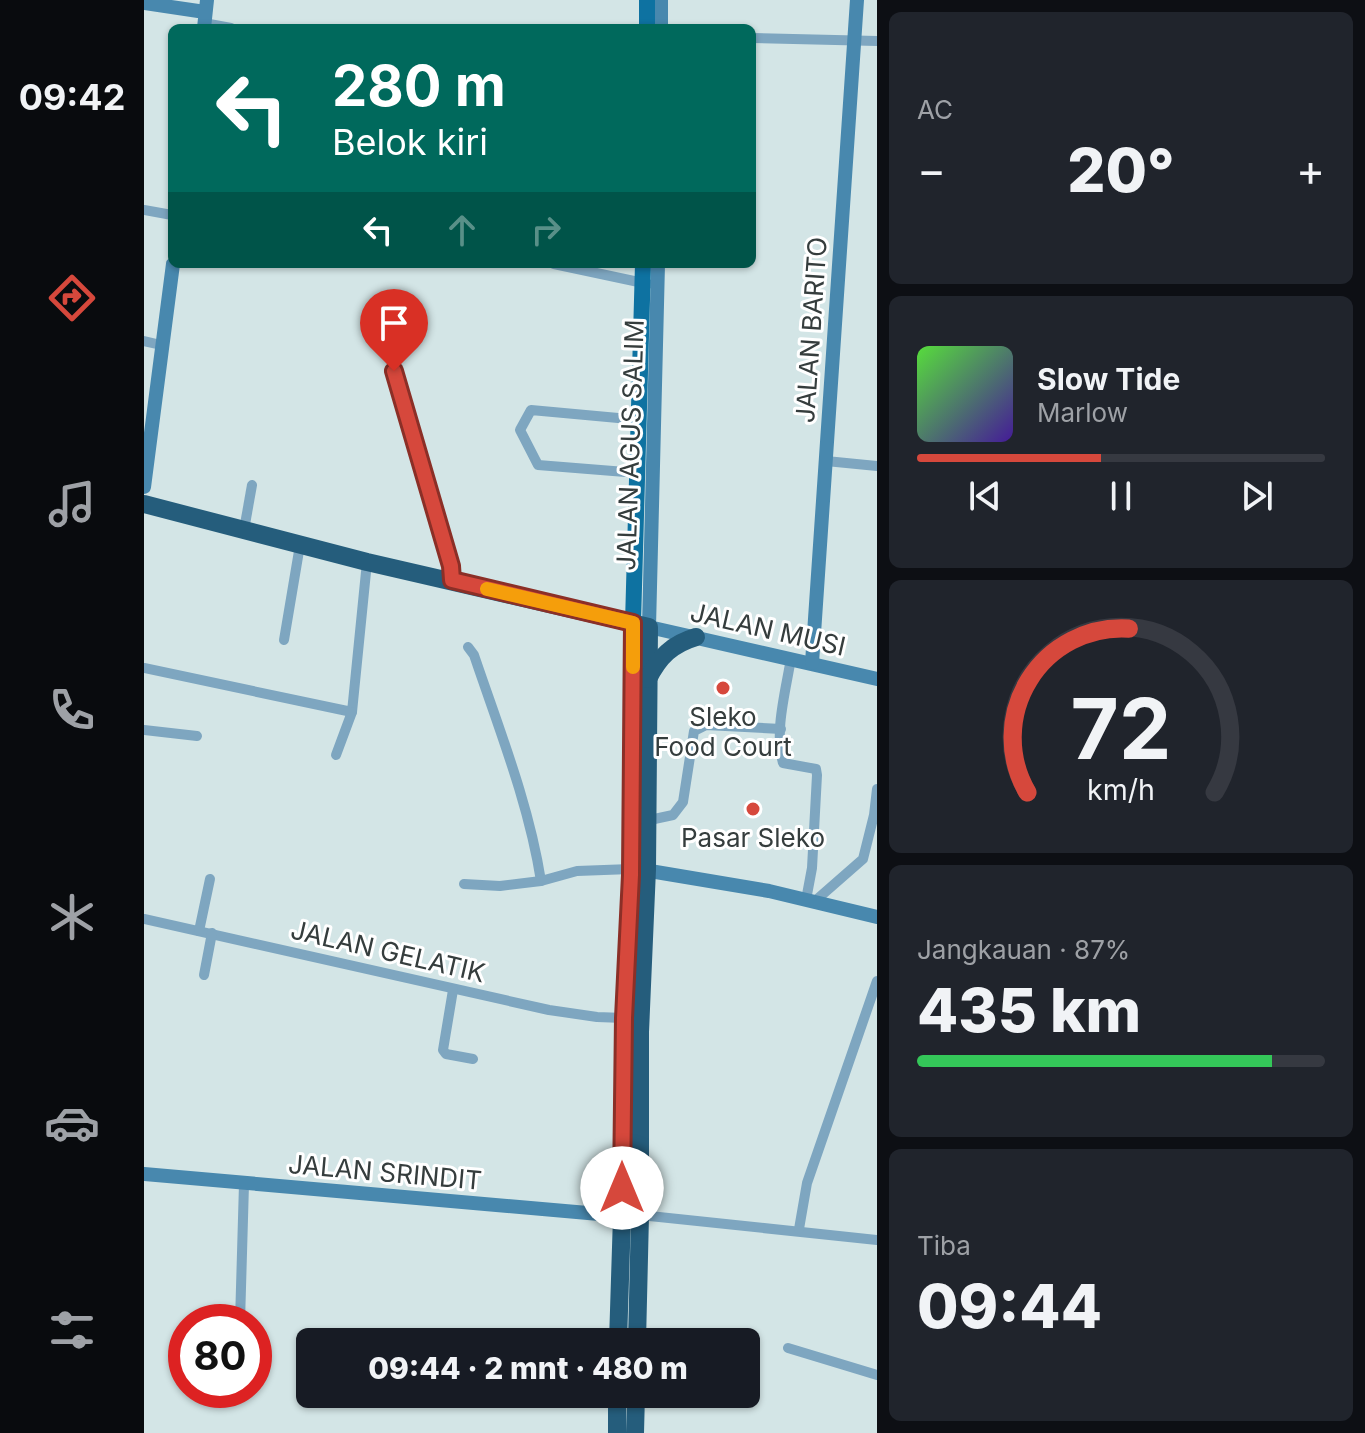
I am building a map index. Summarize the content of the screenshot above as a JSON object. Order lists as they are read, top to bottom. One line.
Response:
{"streets":{"street":["JALAN BARITO","JALAN AGUS SALIM","JALAN MUSI","JALAN GELATIK","JALAN SRINDIT"]},"crossings":[["JALAN BARITO","JALAN MUSI"],["JALAN AGUS SALIM","JALAN MUSI"]],"places":["Sleko Food Court","Pasar Sleko"],"page":{"tabs":"09:42","tile":["AC",["Jangkauan · 87%","435 km"],["Tiba","09:44"]],"turn":["280 m","Belok kiri"],"heat":["−","20°","+"],"song":["Slow Tide","Marlow"],"limit":"80","trip":"09:44 · 2 mnt · 480 m","gauge":["72","km/h"]}}
